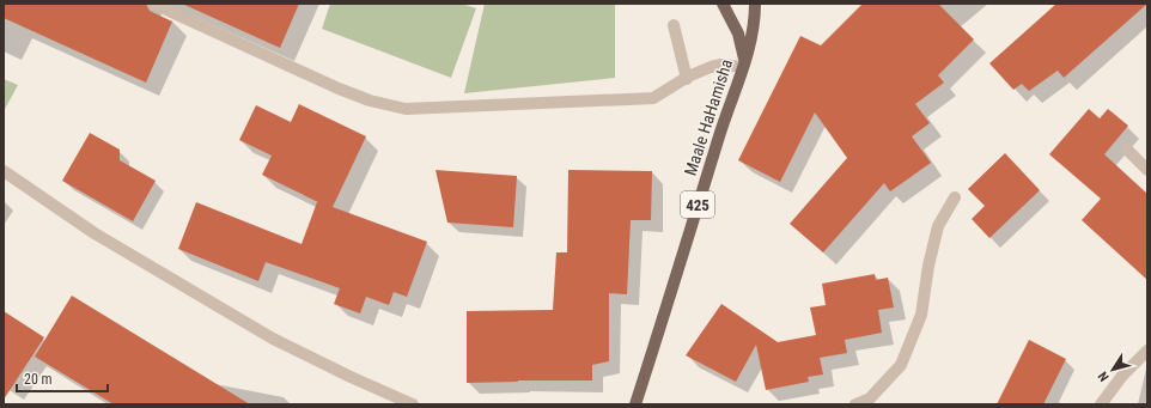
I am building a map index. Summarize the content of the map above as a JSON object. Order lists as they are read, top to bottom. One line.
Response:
{"streets":{"main road":["Maale HaHamisha","425"]},"scale_bar":"20 m","north":"bottom left"}
